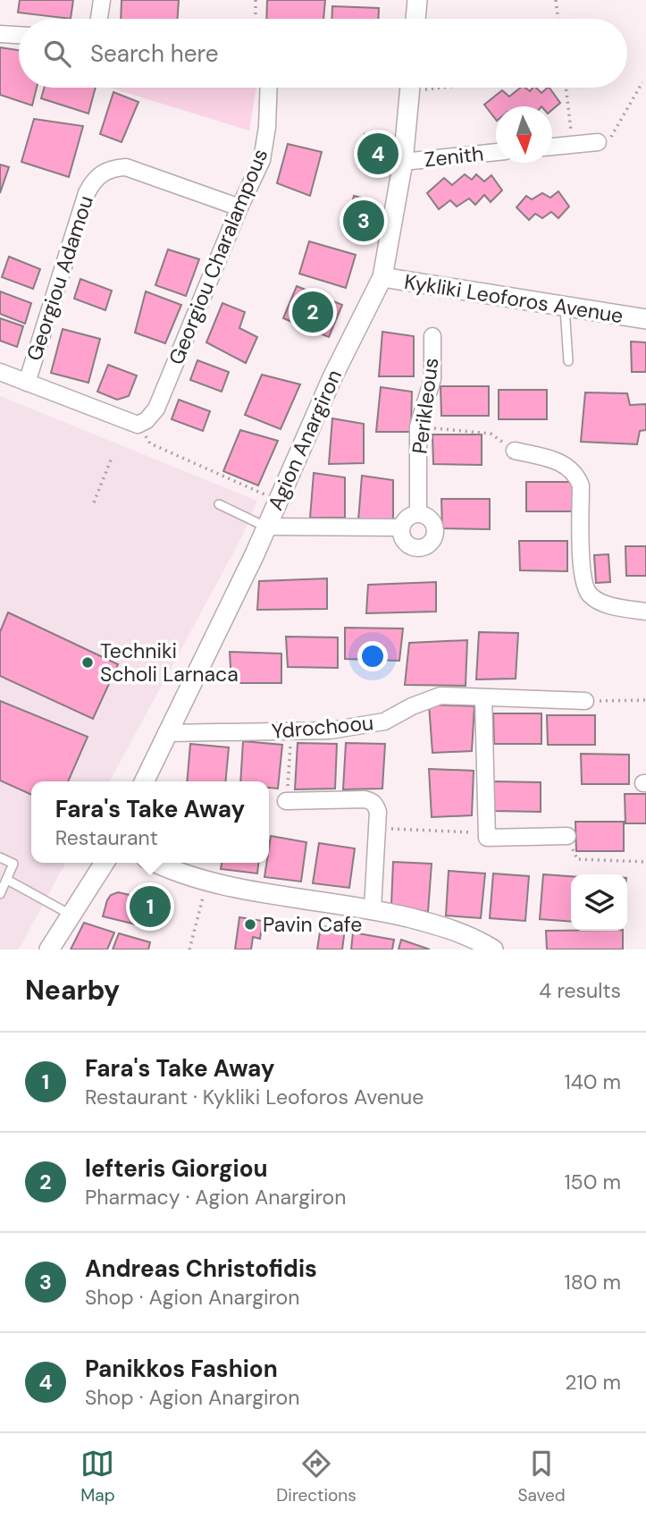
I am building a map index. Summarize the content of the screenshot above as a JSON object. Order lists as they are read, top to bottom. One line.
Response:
{"streets":{"street":["Zenith","Georgiou Charalampous","Georgiou Adamou","Kykliki Leoforos Avenue","Perikleous","Agion Anargiron","Ydrochoou"]},"crossings":[["Zenith","Agion Anargiron"],["Georgiou Charalampous","Georgiou Adamou"],["Kykliki Leoforos Avenue","Agion Anargiron"],["Agion Anargiron","Ydrochoou"]],"places":["Techniki Scholi Larnaca","Pavin Cafe"],"north":"bottom","page":{"search":"Search here","pins":["4","3","2","1"],"popup":["Fara's Take Away","Restaurant"],"heading":["Nearby","4 results"],"list":[{"mark":"1","name":"Fara's Take Away","note":"Restaurant · Kykliki Leoforos Avenue","value":"140 m"},{"mark":"2","name":"lefteris Giorgiou","note":"Pharmacy · Agion Anargiron","value":"150 m"},{"mark":"3","name":"Andreas Christofidis","note":"Shop · Agion Anargiron","value":"180 m"},{"mark":"4","name":"Panikkos Fashion","note":"Shop · Agion Anargiron","value":"210 m"}],"nav":["Map","Directions","Saved"]}}
